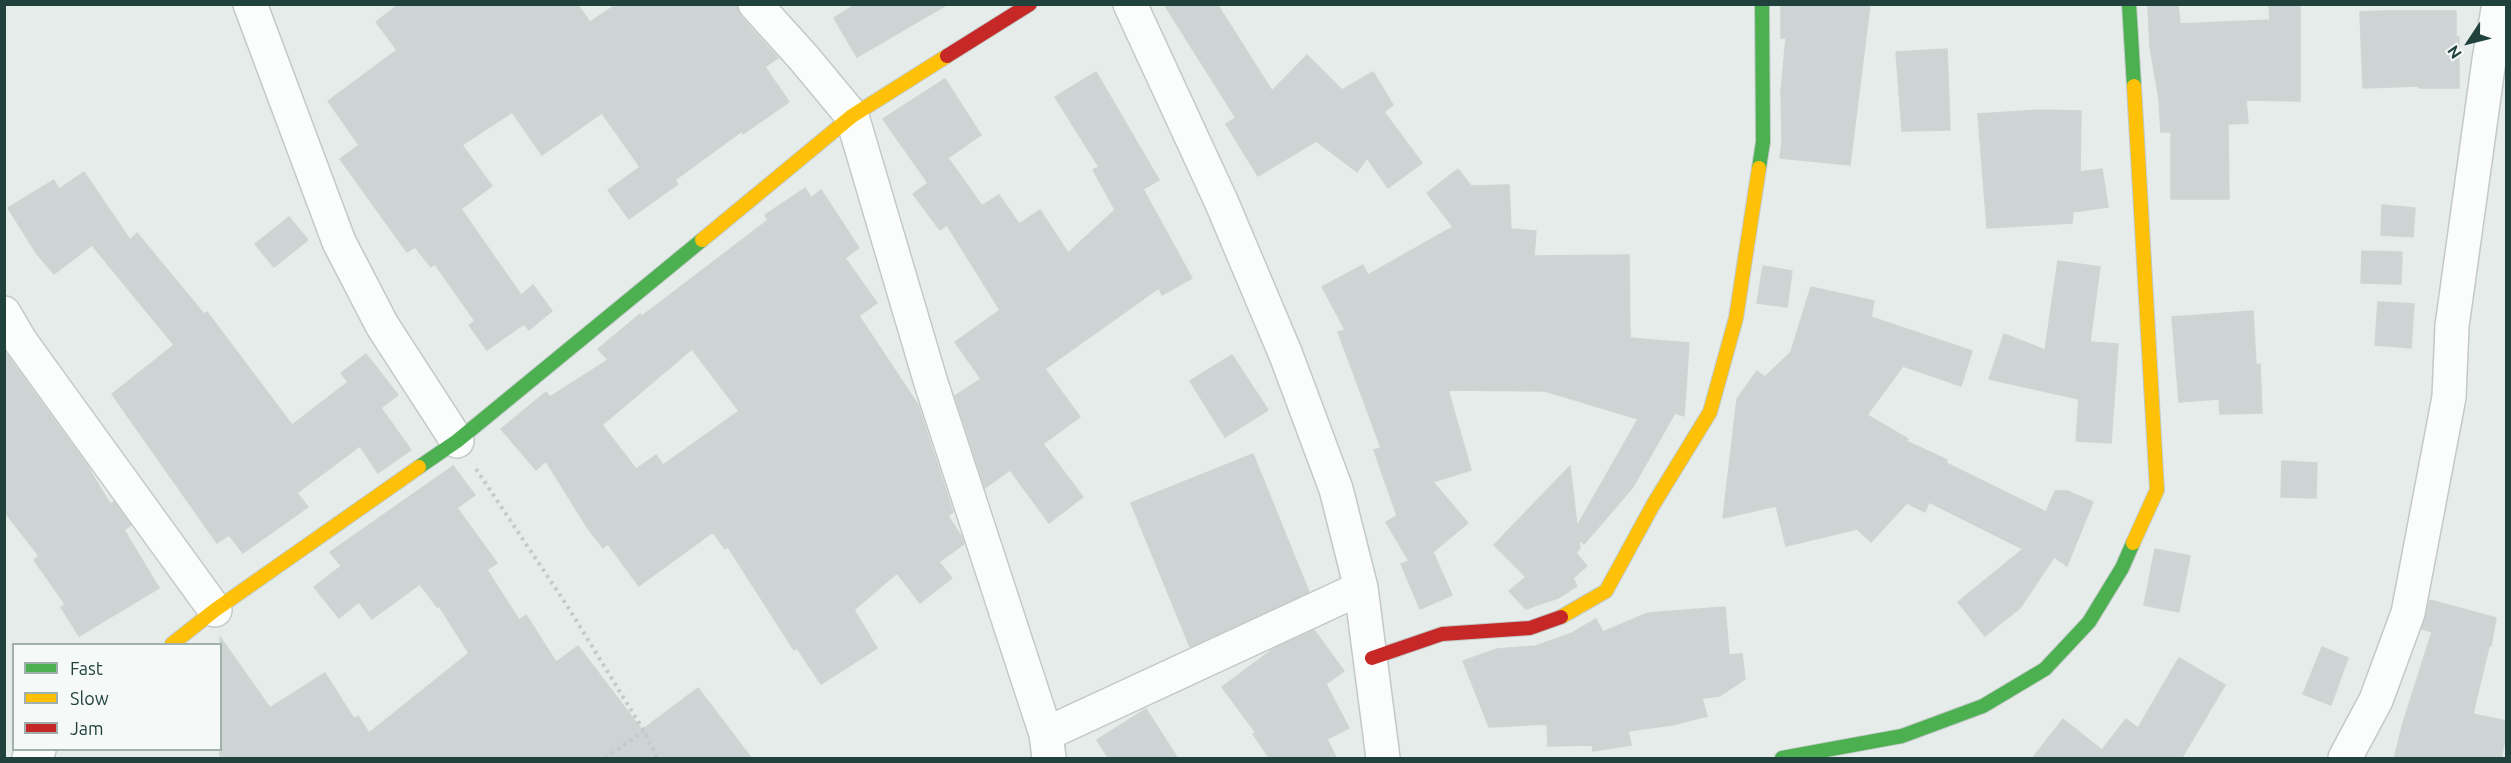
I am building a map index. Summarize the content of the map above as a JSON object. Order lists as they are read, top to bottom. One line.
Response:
{"legend":["Fast","Slow","Jam"],"north":"bottom left"}
